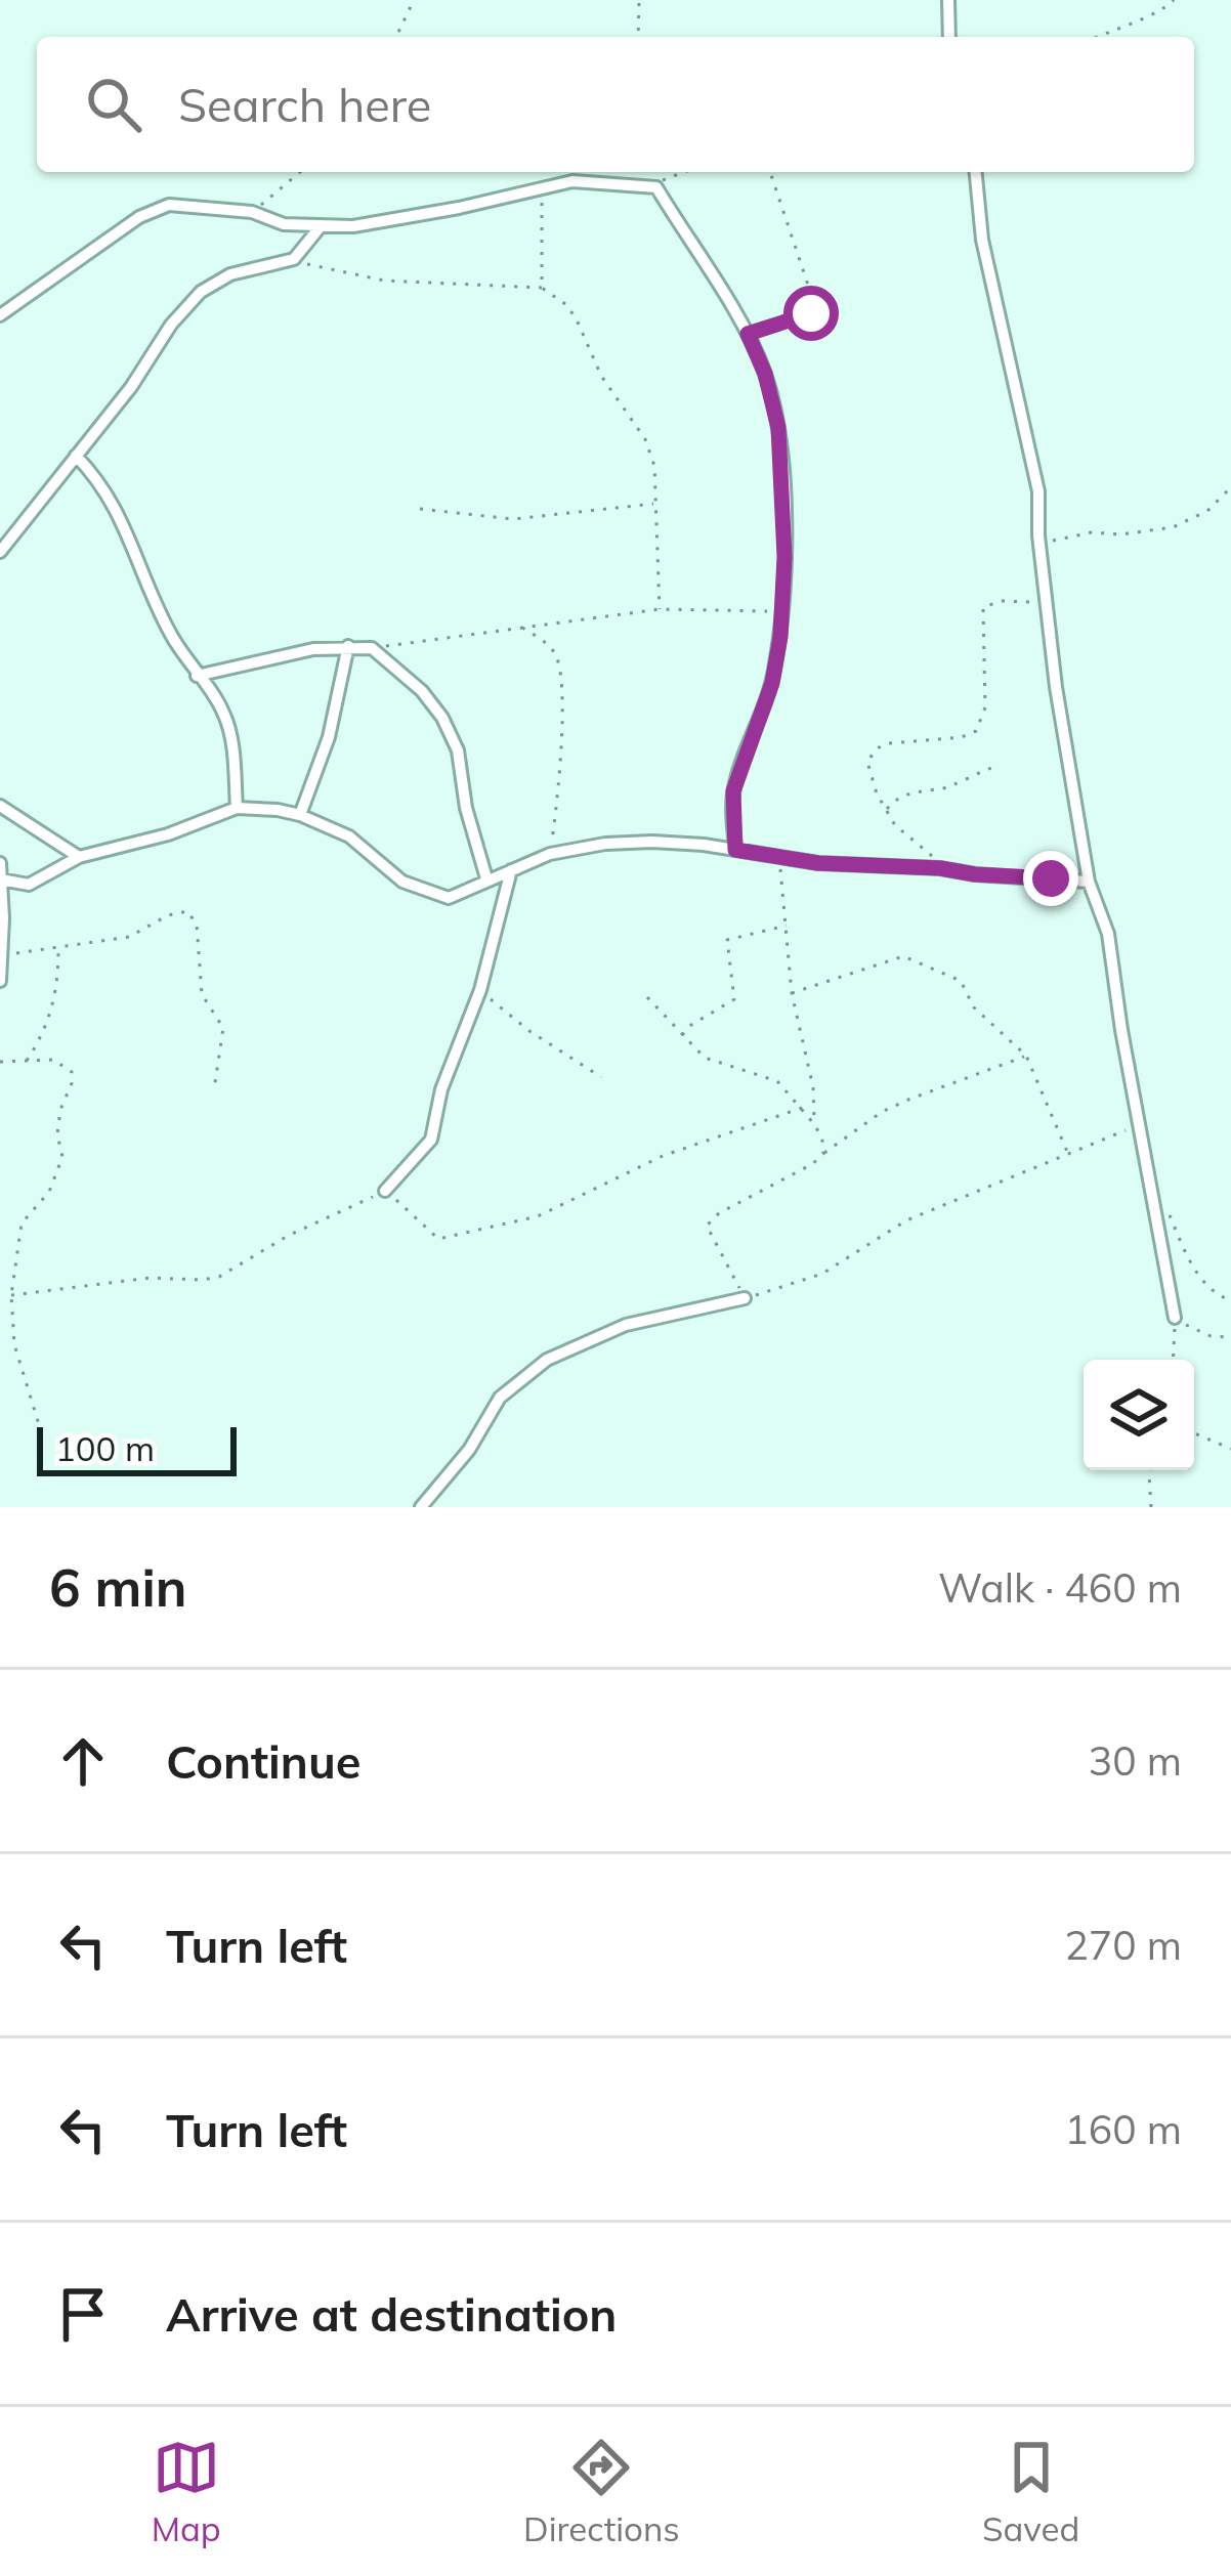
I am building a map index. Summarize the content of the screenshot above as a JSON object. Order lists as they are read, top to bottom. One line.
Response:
{"scale_bar":"100 m","page":{"search":"Search here","scale":"100 m","heading":["6 min","Walk · 460 m"],"list":[["Continue","30 m"],["Turn left","270 m"],["Turn left","160 m"],"Arrive at destination"],"nav":["Map","Directions","Saved"]}}
